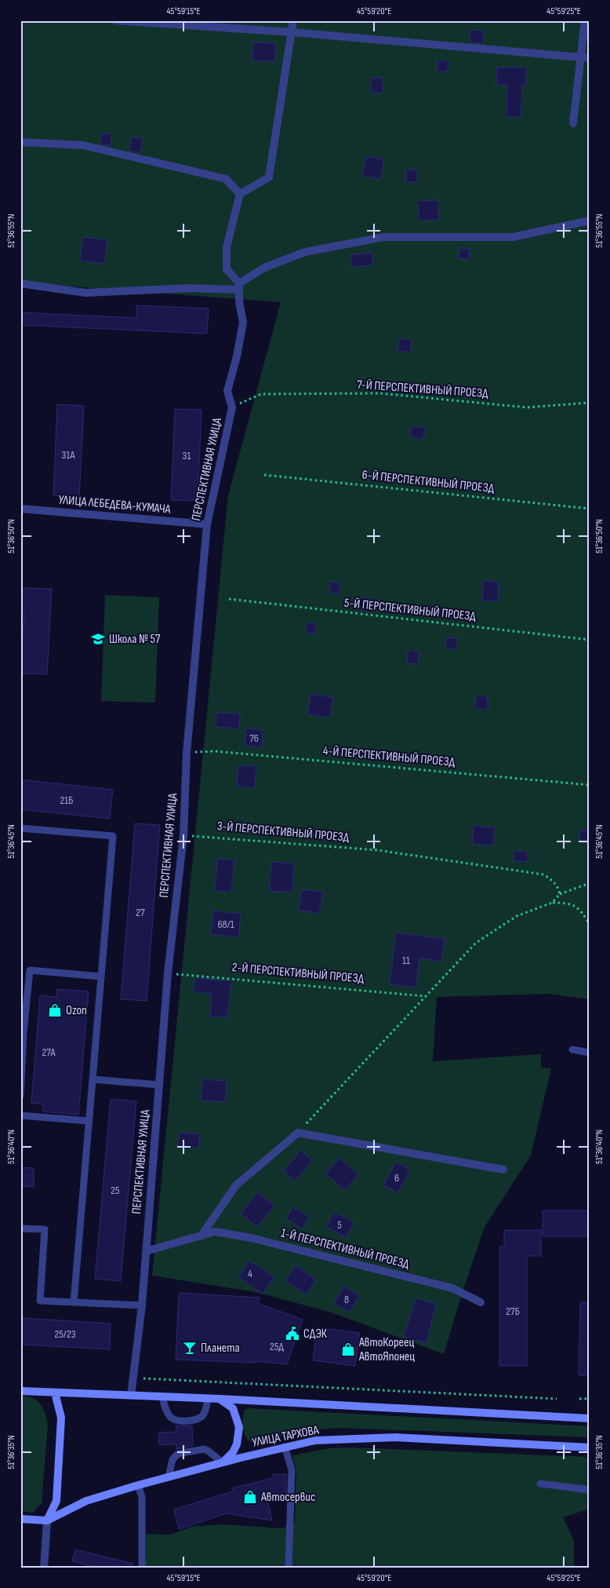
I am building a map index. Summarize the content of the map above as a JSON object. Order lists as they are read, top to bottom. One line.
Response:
{"streets":{"main road":["УЛИЦА ТАРХОВА"],"street":["ПЕРСПЕКТИВНАЯ УЛИЦА","УЛИЦА ЛЕБЕДЕВА-КУМАЧА","1-Й ПЕРСПЕКТИВНЫЙ ПРОЕЗД"],"path":["7-Й ПЕРСПЕКТИВНЫЙ ПРОЕЗД","6-Й ПЕРСПЕКТИВНЫЙ ПРОЕЗД","5-Й ПЕРСПЕКТИВНЫЙ ПРОЕЗД","4-Й ПЕРСПЕКТИВНЫЙ ПРОЕЗД","3-Й ПЕРСПЕКТИВНЫЙ ПРОЕЗД","2-Й ПЕРСПЕКТИВНЫЙ ПРОЕЗД"]},"crossings":[["7-Й ПЕРСПЕКТИВНЫЙ ПРОЕЗД","ПЕРСПЕКТИВНАЯ УЛИЦА"],["ПЕРСПЕКТИВНАЯ УЛИЦА","УЛИЦА ЛЕБЕДЕВА-КУМАЧА"],["ПЕРСПЕКТИВНАЯ УЛИЦА","4-Й ПЕРСПЕКТИВНЫЙ ПРОЕЗД"],["ПЕРСПЕКТИВНАЯ УЛИЦА","3-Й ПЕРСПЕКТИВНЫЙ ПРОЕЗД"],["ПЕРСПЕКТИВНАЯ УЛИЦА","2-Й ПЕРСПЕКТИВНЫЙ ПРОЕЗД"],["ПЕРСПЕКТИВНАЯ УЛИЦА","1-Й ПЕРСПЕКТИВНЫЙ ПРОЕЗД"],["ПЕРСПЕКТИВНАЯ УЛИЦА","УЛИЦА ТАРХОВА"]],"places":{"school or university":["Школа № 57"],"shop":["Ozon","АвтоКореец АвтоЯпонец","Автосервис"],"public building":["СДЭК"],"bar":["Планета"]},"house_numbers":["31А","31","76","21Б","27","68/1","11","27А","6","25","5","4","8","27Б","25/23","25Д"],"coordinates":["45°59'15\"E","45°59'20\"E","45°59'25\"E","51°36'55\"N","51°36'50\"N","51°36'45\"N","51°36'40\"N","51°36'35\"N"]}
